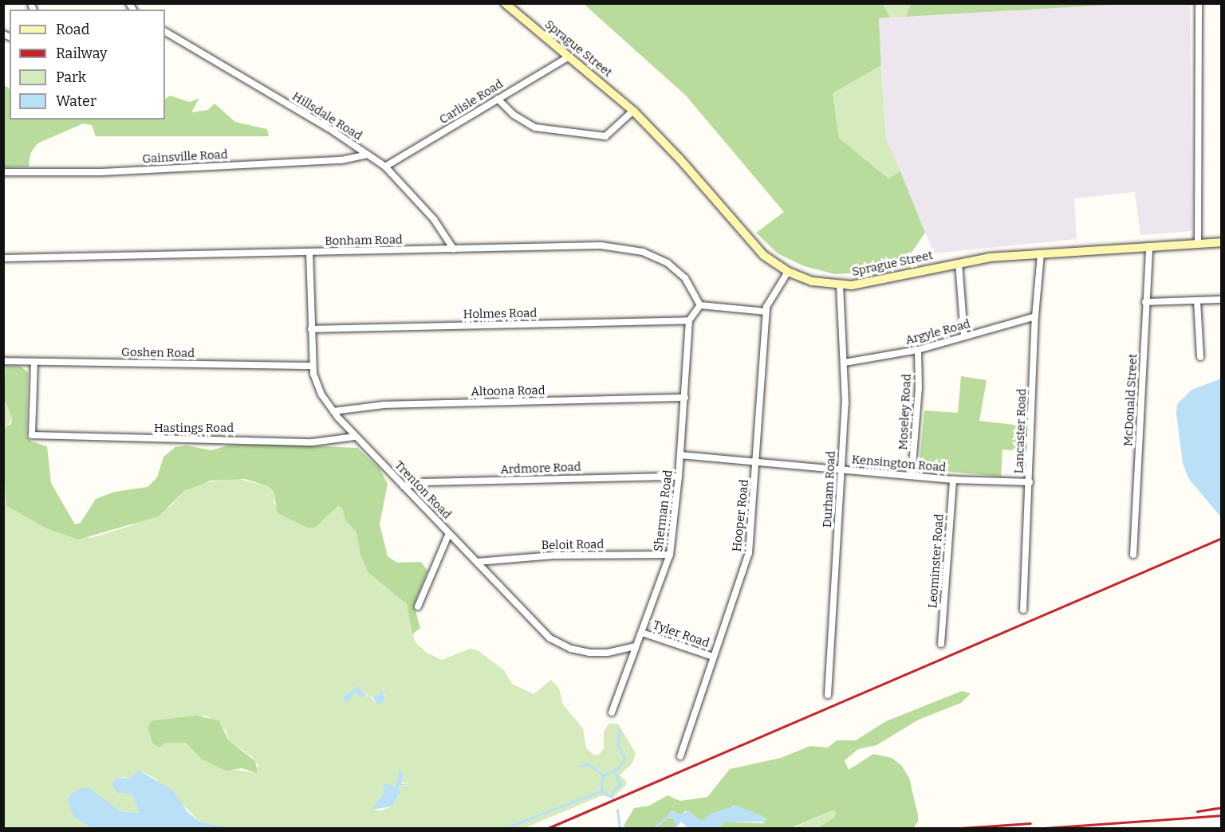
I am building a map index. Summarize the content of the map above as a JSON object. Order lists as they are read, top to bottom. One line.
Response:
{"streets":{"main road":["Sprague Street"],"street":["Carlisle Road","Hillsdale Road","Gainsville Road","Bonham Road","Holmes Road","Argyle Road","Goshen Road","Altoona Road","McDonald Street","Moseley Road","Hastings Road","Lancaster Road","Kensington Road","Ardmore Road","Durham Road","Trenton Road","Sherman Road","Hooper Road","Beloit Road","Leominster Road","Tyler Road"]},"crossings":[["Sprague Street","Carlisle Road"],["Sprague Street","McDonald Street"],["Sprague Street","Lancaster Road"],["Sprague Street","Durham Road"],["Sprague Street","Hooper Road"],["Carlisle Road","Hillsdale Road"],["Hillsdale Road","Gainsville Road"],["Hillsdale Road","Bonham Road"],["Bonham Road","Trenton Road"],["Holmes Road","Trenton Road"],["Holmes Road","Sherman Road"],["Argyle Road","Moseley Road"],["Argyle Road","Lancaster Road"],["Argyle Road","Durham Road"],["Goshen Road","Hastings Road"],["Goshen Road","Trenton Road"],["Altoona Road","Trenton Road"],["Altoona Road","Sherman Road"],["Moseley Road","Kensington Road"],["Hastings Road","Trenton Road"],["Lancaster Road","Kensington Road"],["Kensington Road","Durham Road"],["Kensington Road","Sherman Road"],["Kensington Road","Hooper Road"],["Kensington Road","Leominster Road"],["Ardmore Road","Trenton Road"],["Ardmore Road","Sherman Road"],["Trenton Road","Sherman Road"],["Trenton Road","Beloit Road"],["Sherman Road","Beloit Road"],["Sherman Road","Tyler Road"],["Hooper Road","Tyler Road"]],"legend":["Road","Railway","Park","Water"]}
